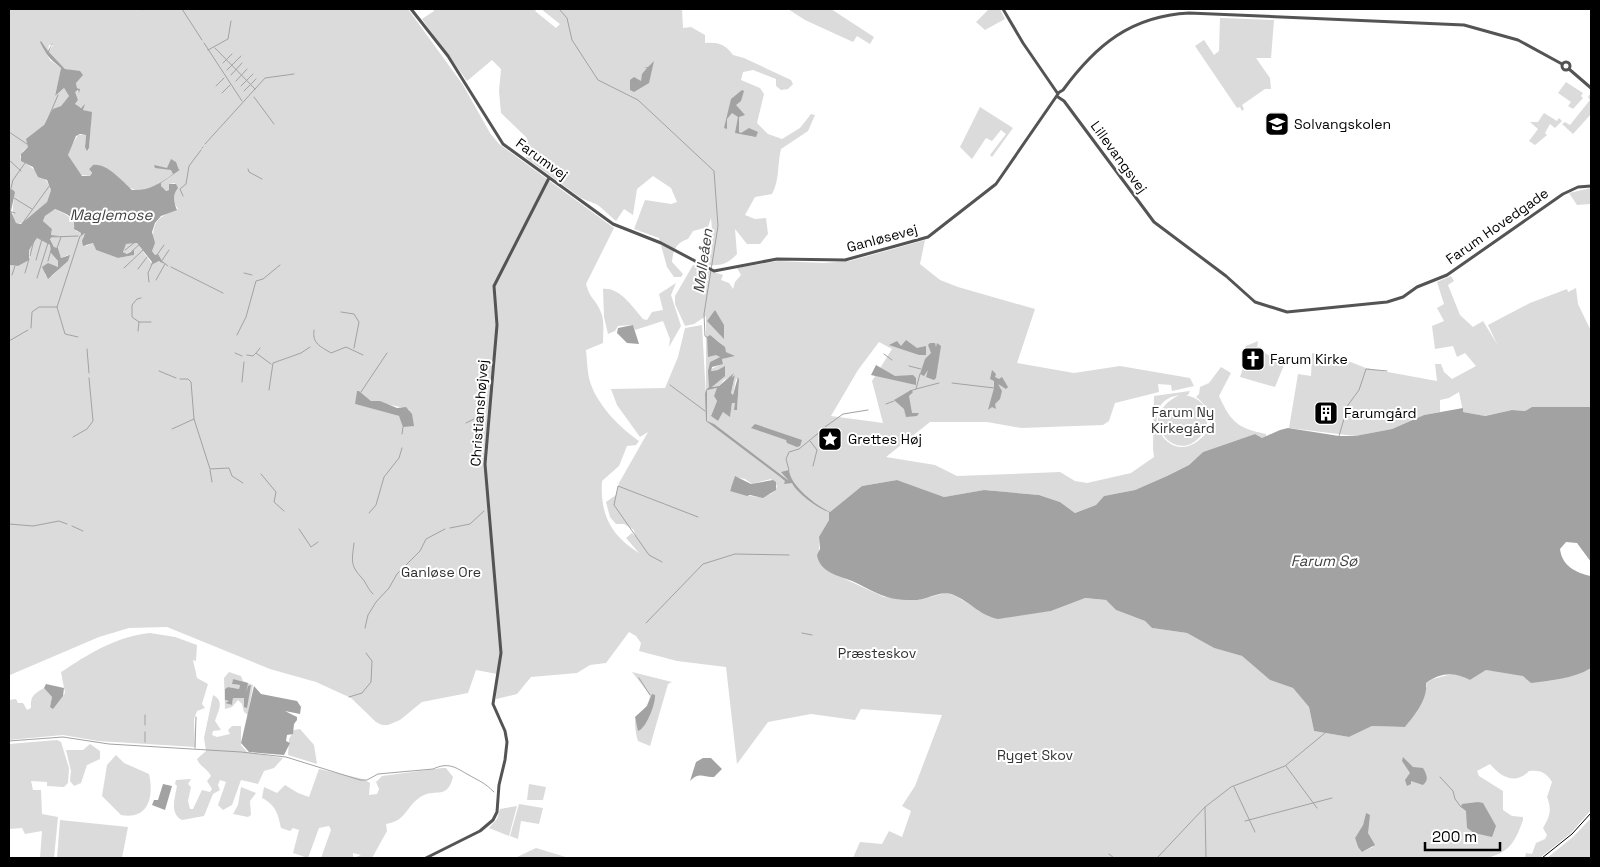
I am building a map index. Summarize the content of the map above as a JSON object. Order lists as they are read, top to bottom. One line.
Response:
{"streets":{"street":["Lillevangsvej","Farumvej","Farum Hovedgade","Ganløsevej","Christianshøjvej"]},"crossings":[["Lillevangsvej","Farum Hovedgade"],["Lillevangsvej","Ganløsevej"],["Farumvej","Ganløsevej"],["Farumvej","Christianshøjvej"]],"water":["Maglemose","Mølleåen","Farum Sø"],"parks":["Farum Ny Kirkegård","Ganløse Ore","Præsteskov","Ryget Skov"],"places":{"school or university":["Solvangskolen"],"church":["Farum Kirke"],"building":["Farumgård"],"place":["Grettes Høj"]},"scale_bar":"200 m"}
